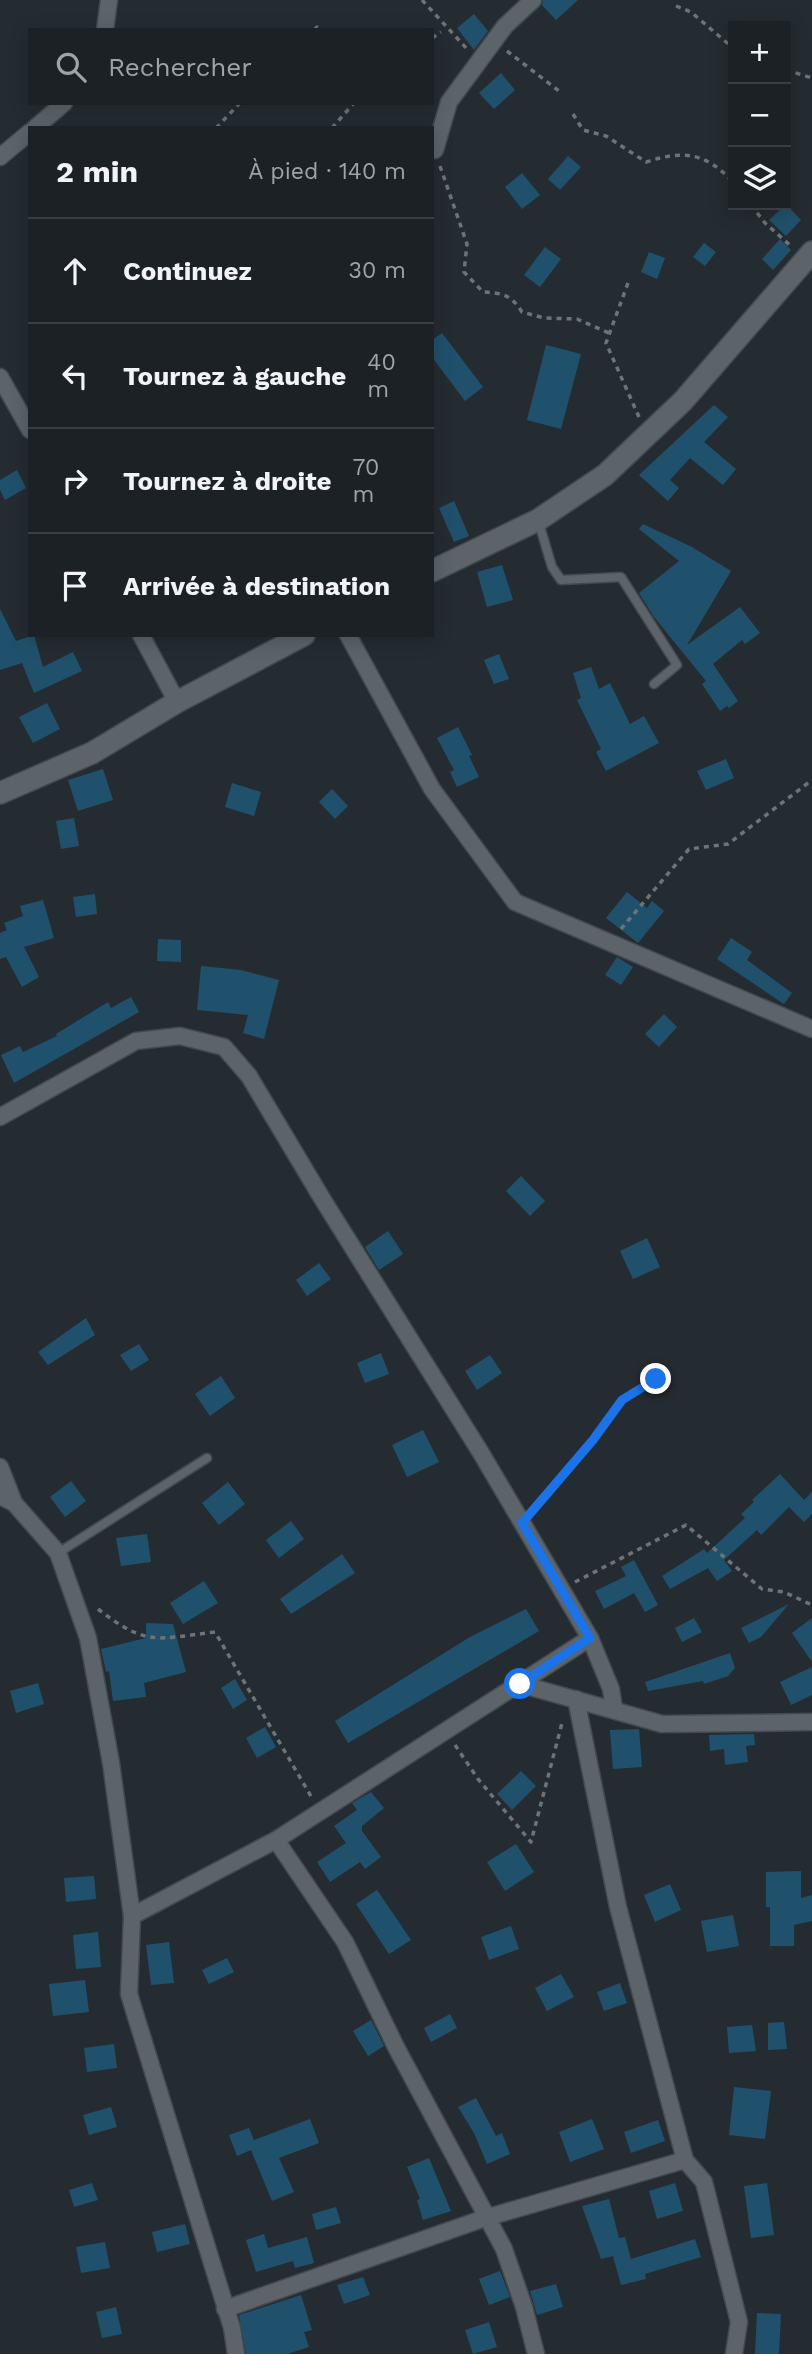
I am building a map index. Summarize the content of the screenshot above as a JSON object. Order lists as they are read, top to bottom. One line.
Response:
{"page":{"map_buttons":["+","−"],"search":"Rechercher","heading":["2 min","À pied · 140 m"],"list":[["Continuez","30 m"],["Tournez à gauche","40 m"],["Tournez à droite","70 m"],"Arrivée à destination"]}}
